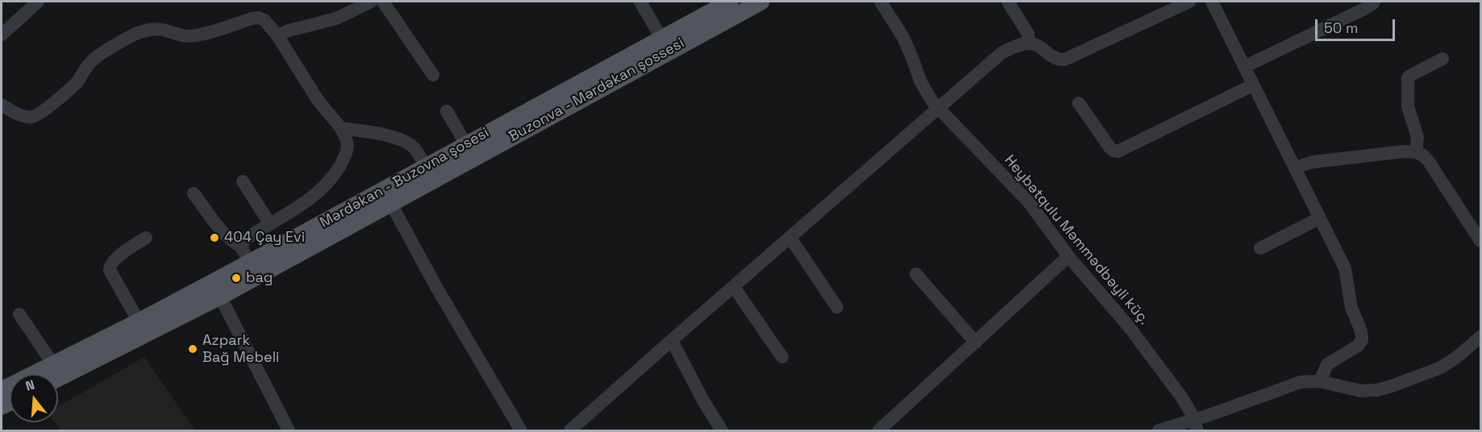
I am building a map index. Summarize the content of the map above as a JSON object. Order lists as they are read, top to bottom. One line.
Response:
{"streets":{"main road":["Buzonva - Mərdəkan şossesi","Mərdəkan - Buzovna şosesi"],"street":["Heybətqulu Məmmədbəyli küç."]},"places":["404 Çay Evi","bag","Azpark Bağ Mebeli"],"scale_bar":"50 m","north":"top"}
